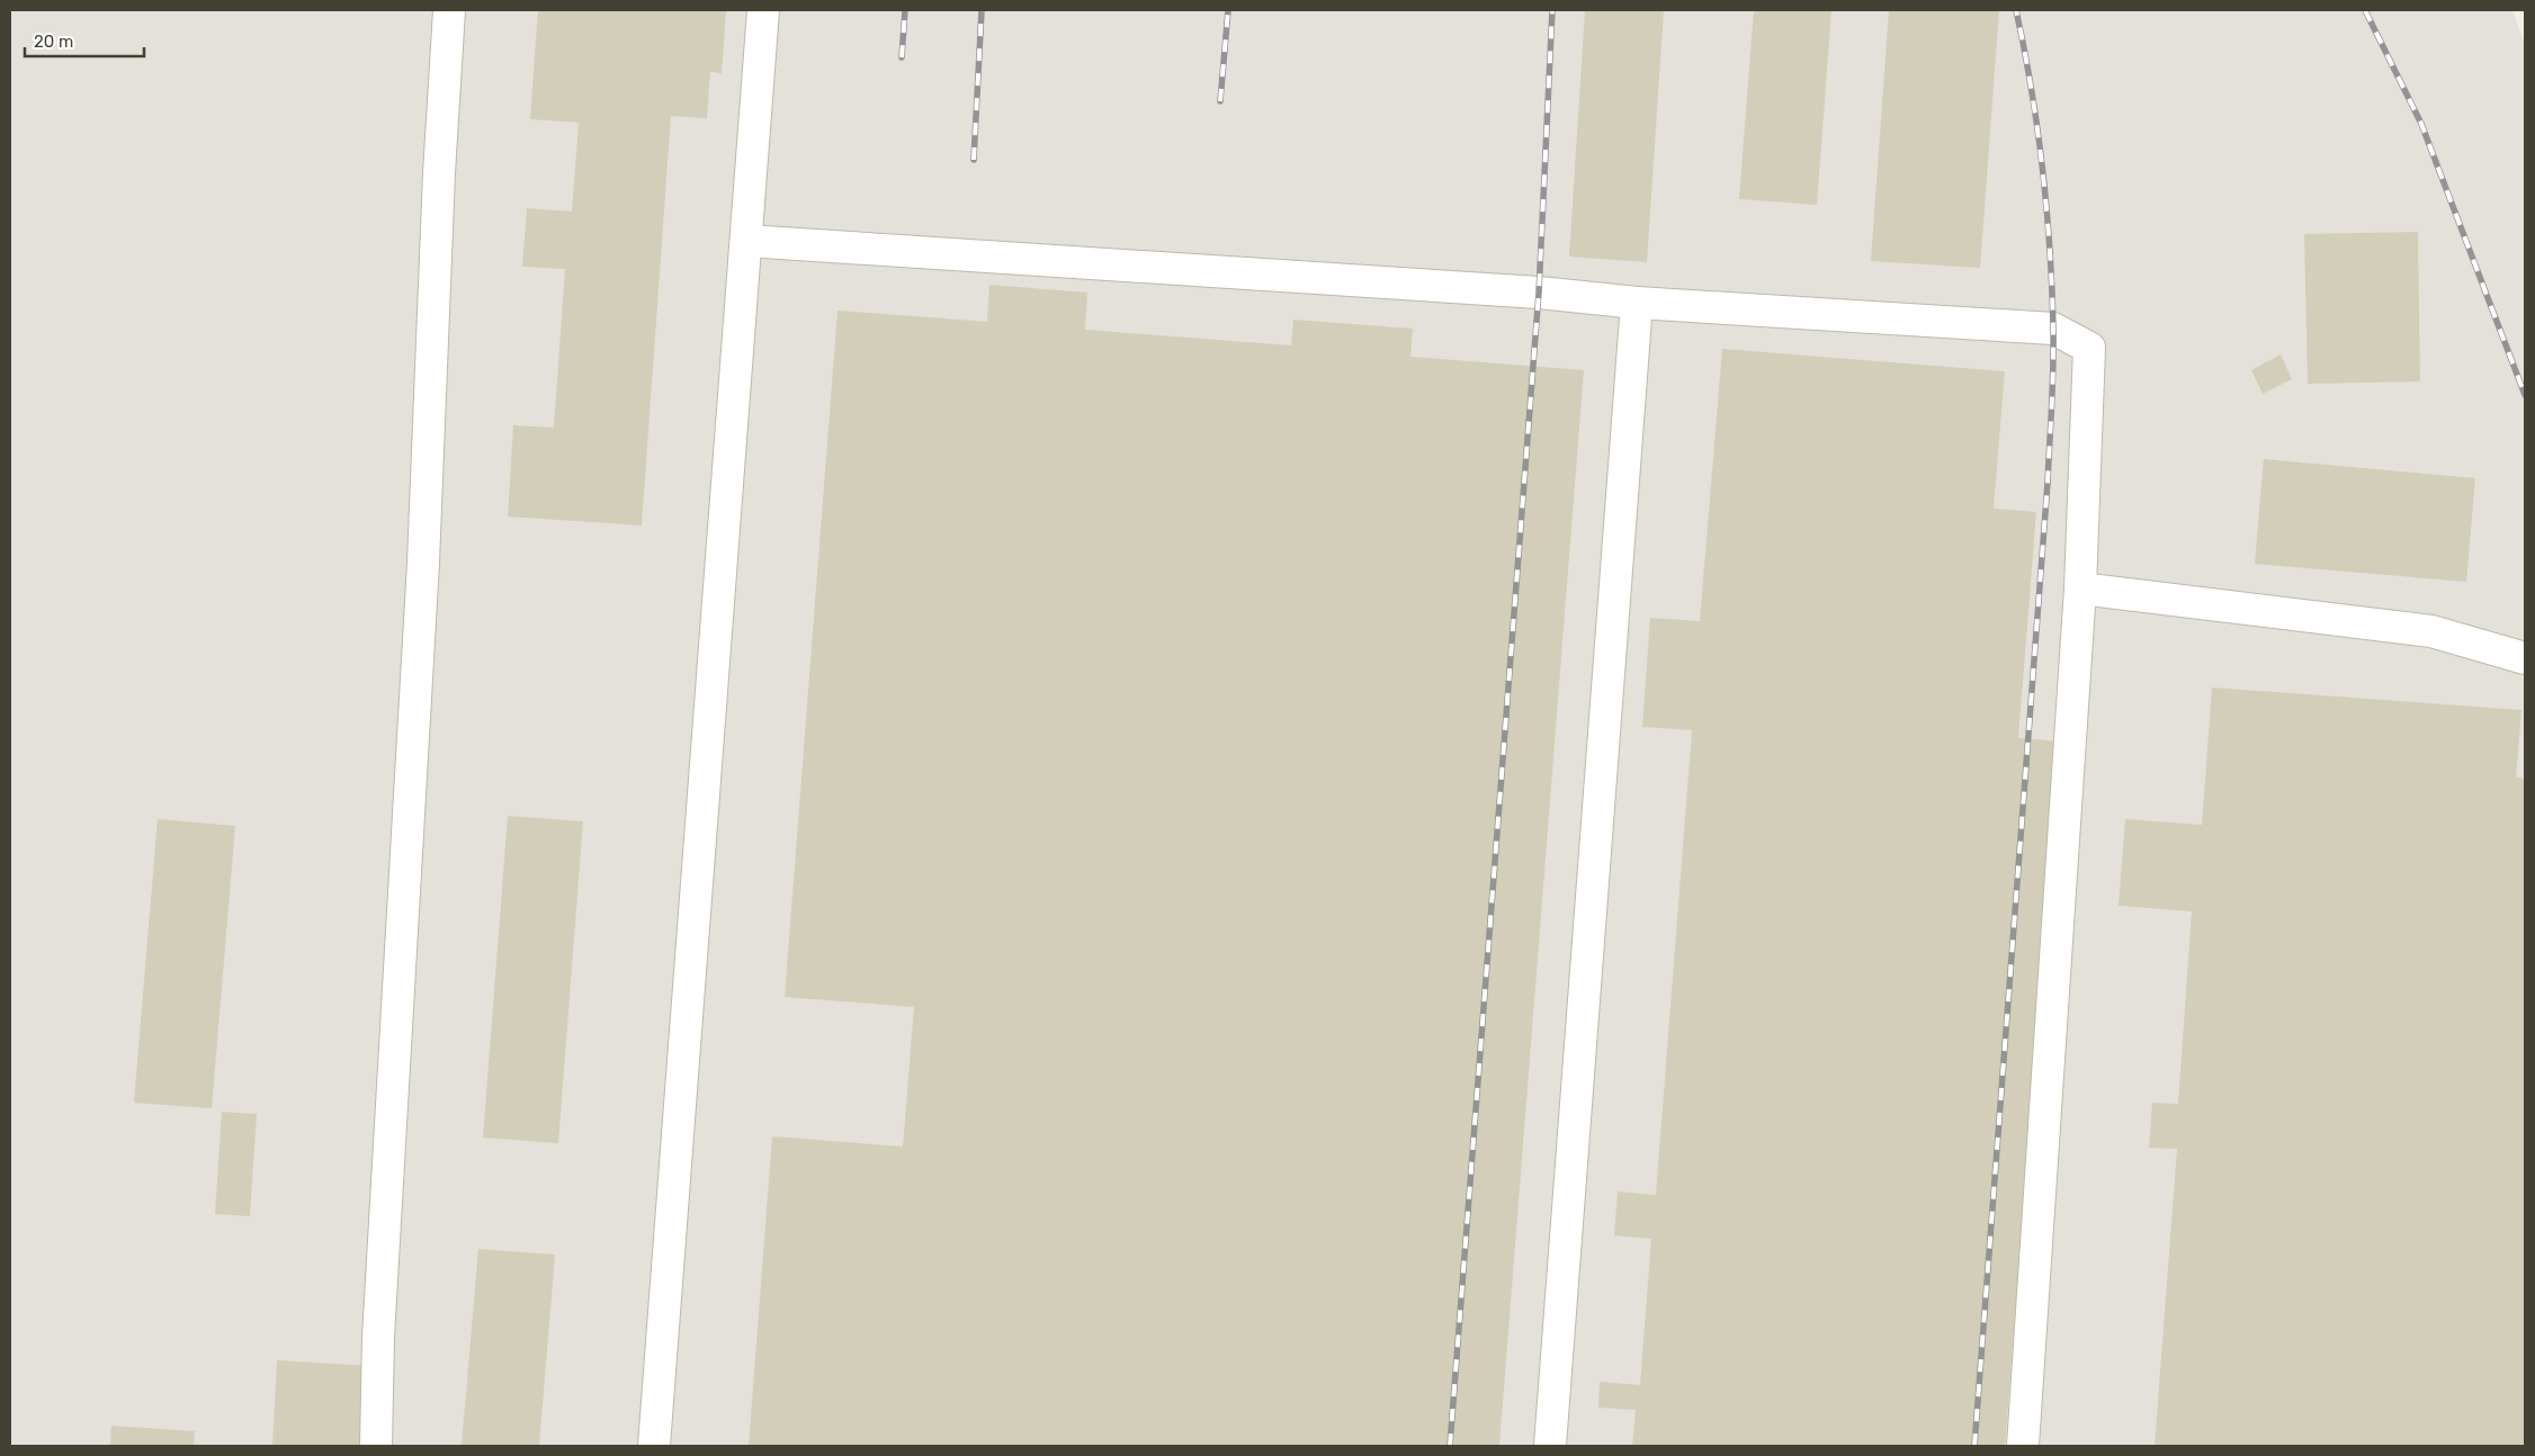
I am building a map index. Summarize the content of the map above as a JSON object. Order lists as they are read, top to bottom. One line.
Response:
{"scale_bar":"20 m"}
